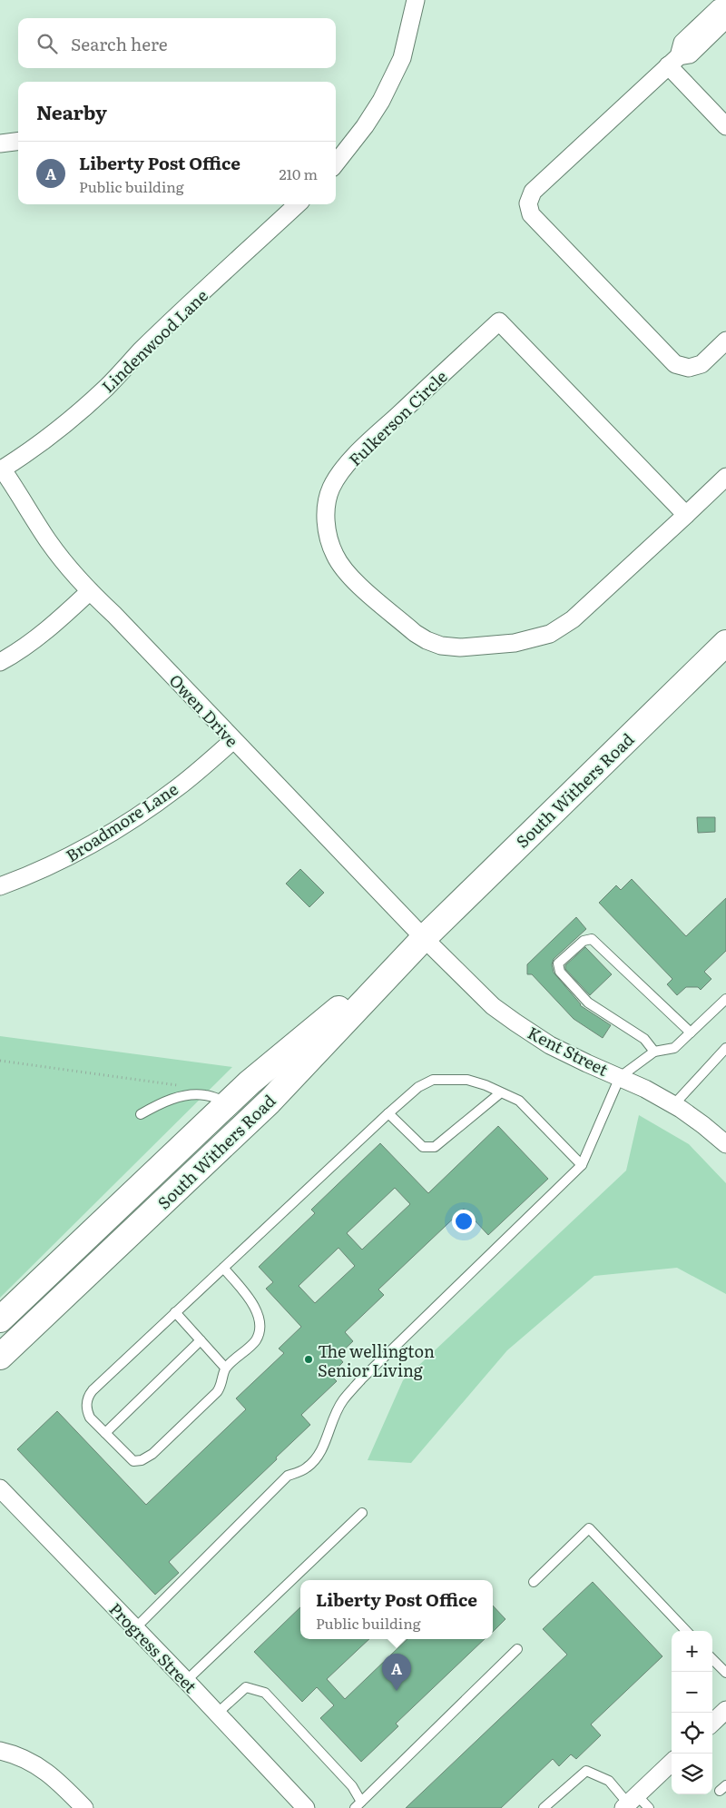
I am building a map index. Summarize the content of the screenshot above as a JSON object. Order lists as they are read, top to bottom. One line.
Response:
{"streets":{"main road":["South Withers Road"],"street":["Lindenwood Lane","Fulkerson Circle","Owen Drive","Broadmore Lane","Kent Street","Progress Street"]},"crossings":[["Lindenwood Lane","Owen Drive"],["Owen Drive","South Withers Road"],["Owen Drive","Broadmore Lane"],["Owen Drive","Kent Street"],["South Withers Road","Kent Street"]],"places":["The wellington Senior Living"],"page":{"search":"Search here","heading":"Nearby","list":[{"mark":"A","name":"Liberty Post Office","note":"Public building","value":"210 m"}],"popup":["Liberty Post Office","Public building"],"map_buttons":["+","−"],"pins":"A"}}
